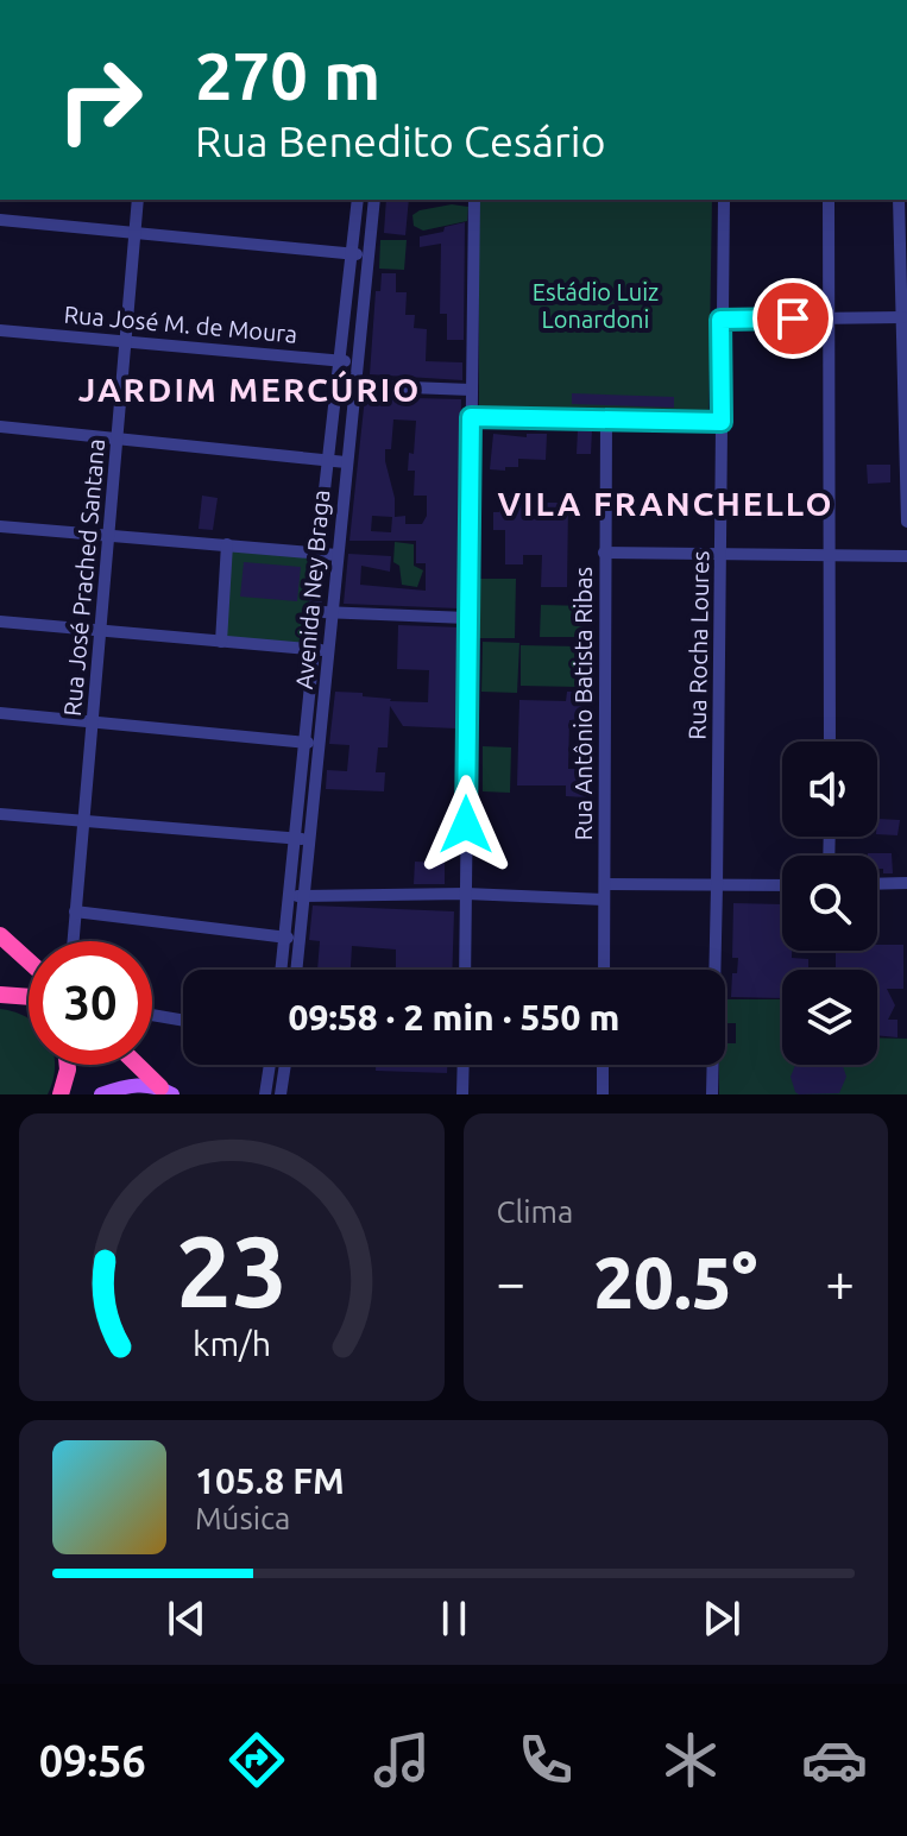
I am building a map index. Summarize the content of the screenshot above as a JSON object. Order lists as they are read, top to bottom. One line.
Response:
{"streets":{"street":["Rua José M. de Moura","Rua José Prached Santana","Avenida Ney Braga","Rua Rocha Loures","Rua Antônio Batista Ribas"]},"crossings":[["Rua José M. de Moura","Rua José Prached Santana"],["Rua José M. de Moura","Avenida Ney Braga"]],"districts":["JARDIM MERCÚRIO","VILA FRANCHELLO"],"parks":["Estádio Luiz Lonardoni"],"page":{"turn":["270 m","Rua Benedito Cesário"],"limit":"30","trip":"09:58 · 2 min · 550 m","tile":"Clima","heat":["−","20.5°","+"],"song":["105.8 FM","Música"],"tabs":"09:56","gauge":["23","km/h"]}}
